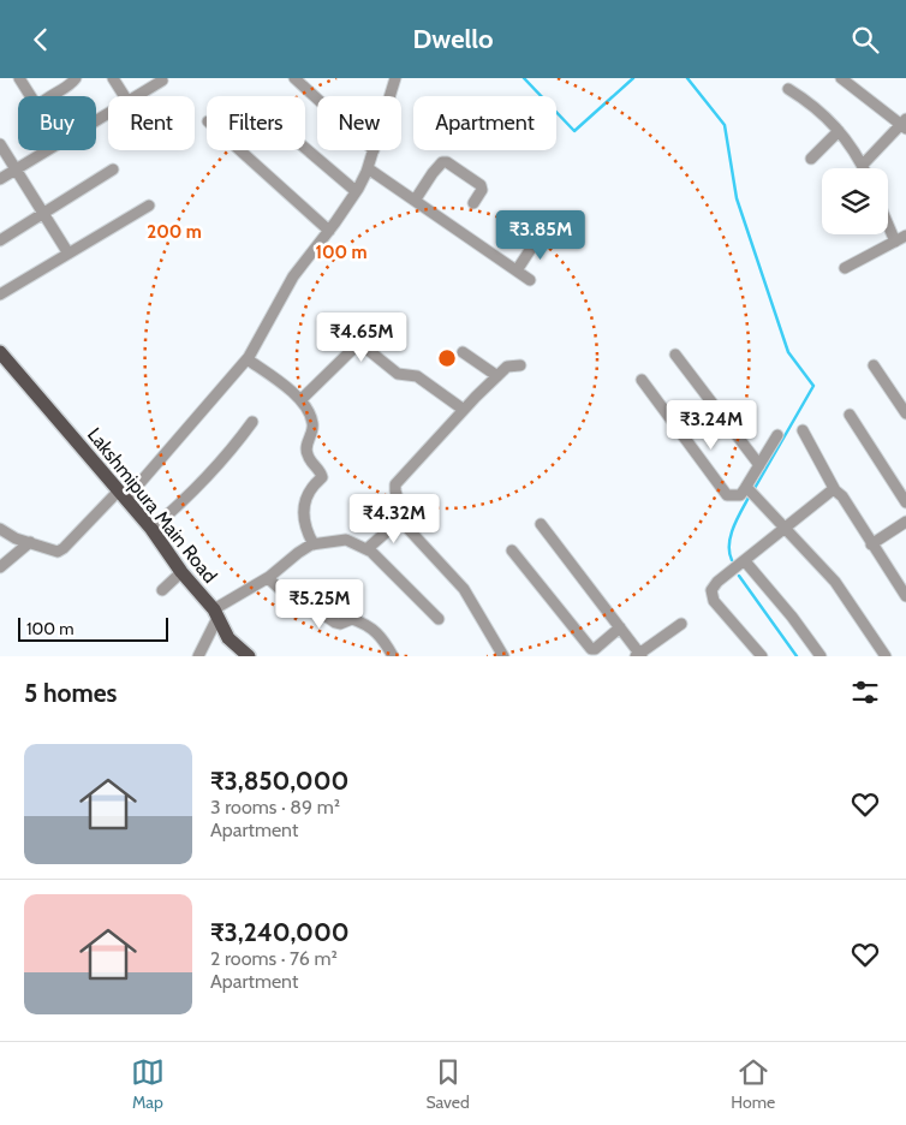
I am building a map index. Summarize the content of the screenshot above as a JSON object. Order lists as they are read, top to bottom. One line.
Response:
{"streets":{"main road":["Lakshmipura Main Road"]},"scale_bar":"100 m","page":{"header":"Dwello","chip":["Buy","Rent","Filters","New","Apartment"],"price":["₹3.85M","₹4.65M","₹3.24M","₹4.32M","₹5.25M"],"scale":"100 m","heading":"5 homes","list":[{"name":"₹3,850,000","note":"3 rooms · 89 m² · Apartment"},{"name":"₹3,240,000","note":"2 rooms · 76 m² · Apartment"}],"tabs":["Map","Saved","Home"]},"rings":["200 m","100 m"]}
